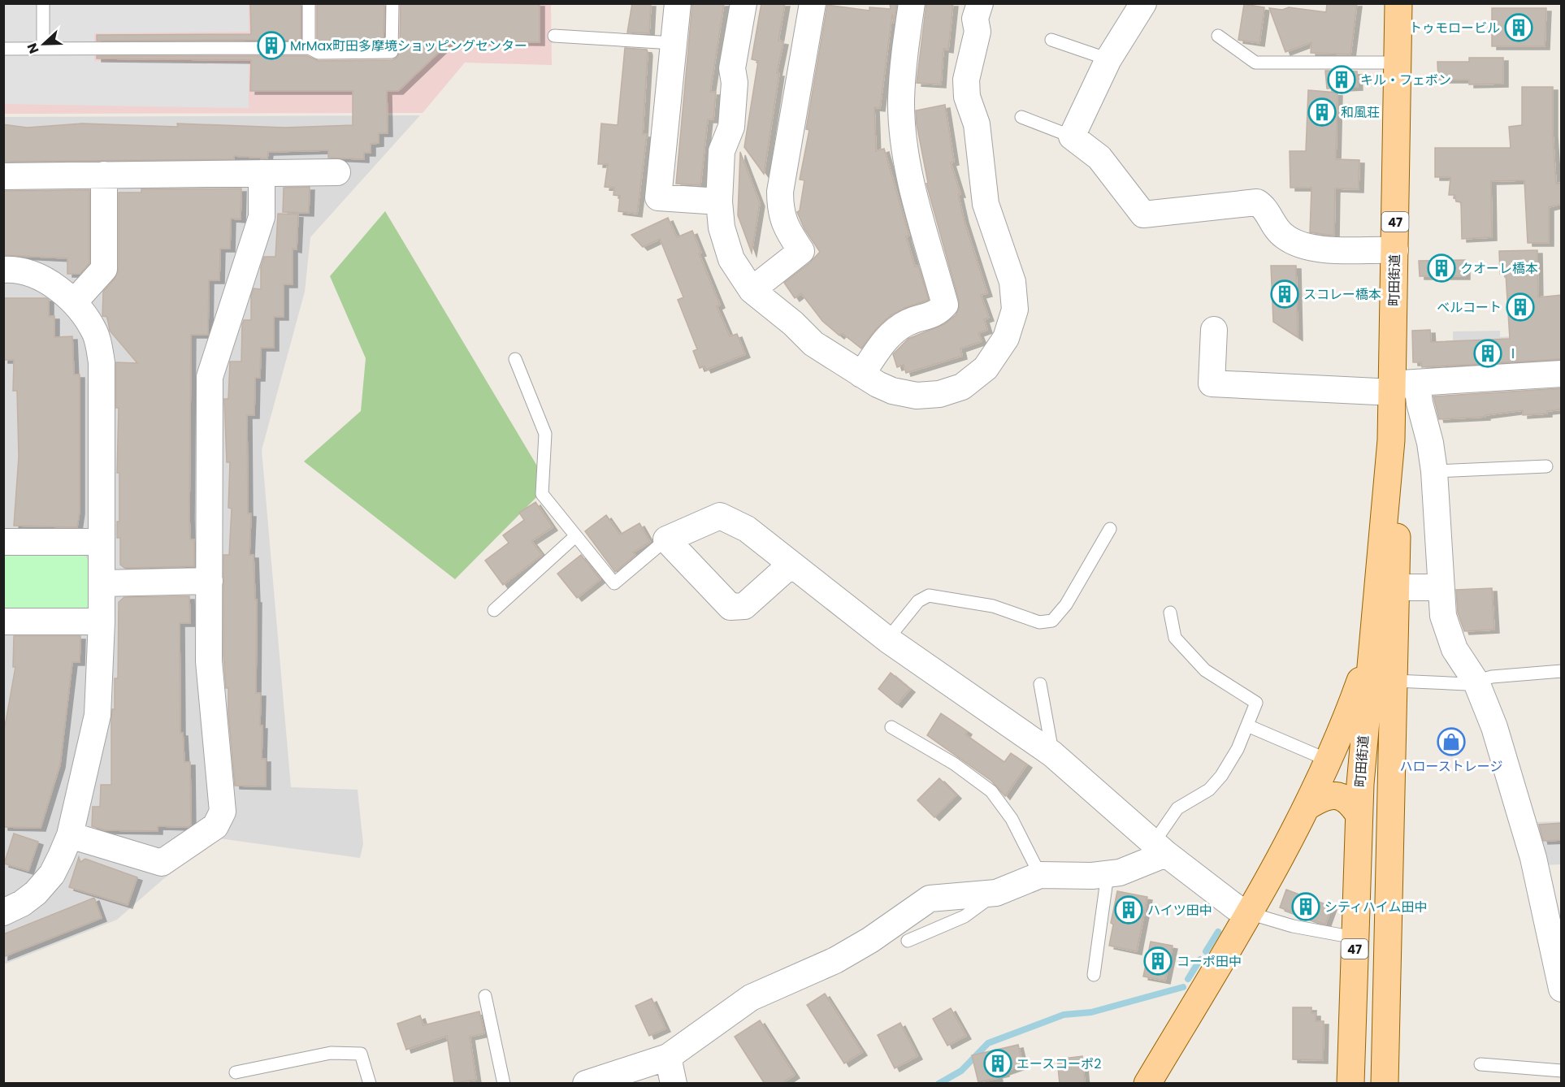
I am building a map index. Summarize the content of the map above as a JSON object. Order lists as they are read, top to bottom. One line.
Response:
{"streets":{"main road":["47","町田街道"]},"crossings":[["47","町田街道"]],"places":{"building":["トゥモロービル","MrMax町田多摩境ショッピングセンター","キル・フェボン","和風荘","クオーレ橋本","スコレー橋本","ベルコート","Ⅰ","シティハイム田中","ハイツ田中","コーポ田中","エースコーポ2"],"shop":["ハローストレージ"]},"north":"left"}
